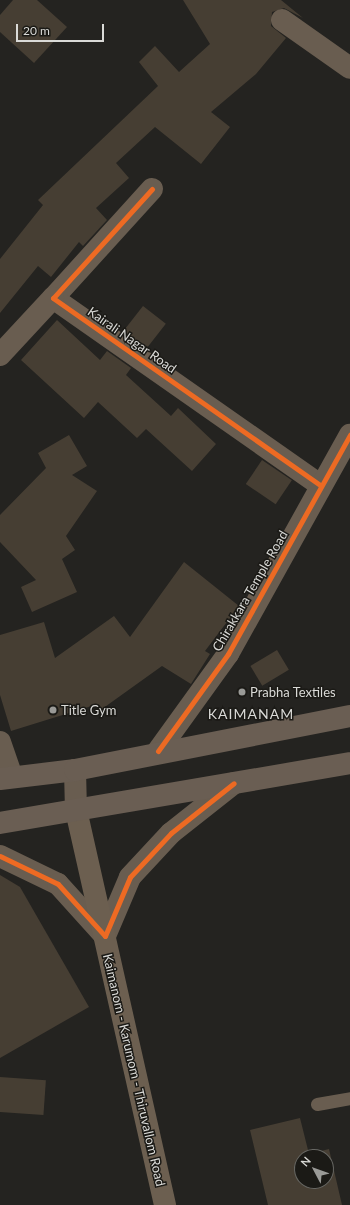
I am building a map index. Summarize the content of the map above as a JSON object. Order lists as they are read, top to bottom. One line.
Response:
{"streets":{"main road":["Kaimanom - Karumom - Thiruvallom Road"],"street":["Kairali Nagar Road","Chirakkara Temple Road"]},"crossings":[["Kairali Nagar Road","Chirakkara Temple Road"]],"districts":["KAIMANAM"],"places":["Prabha Textiles","Title Gym"],"scale_bar":"20 m","north":"top left"}
